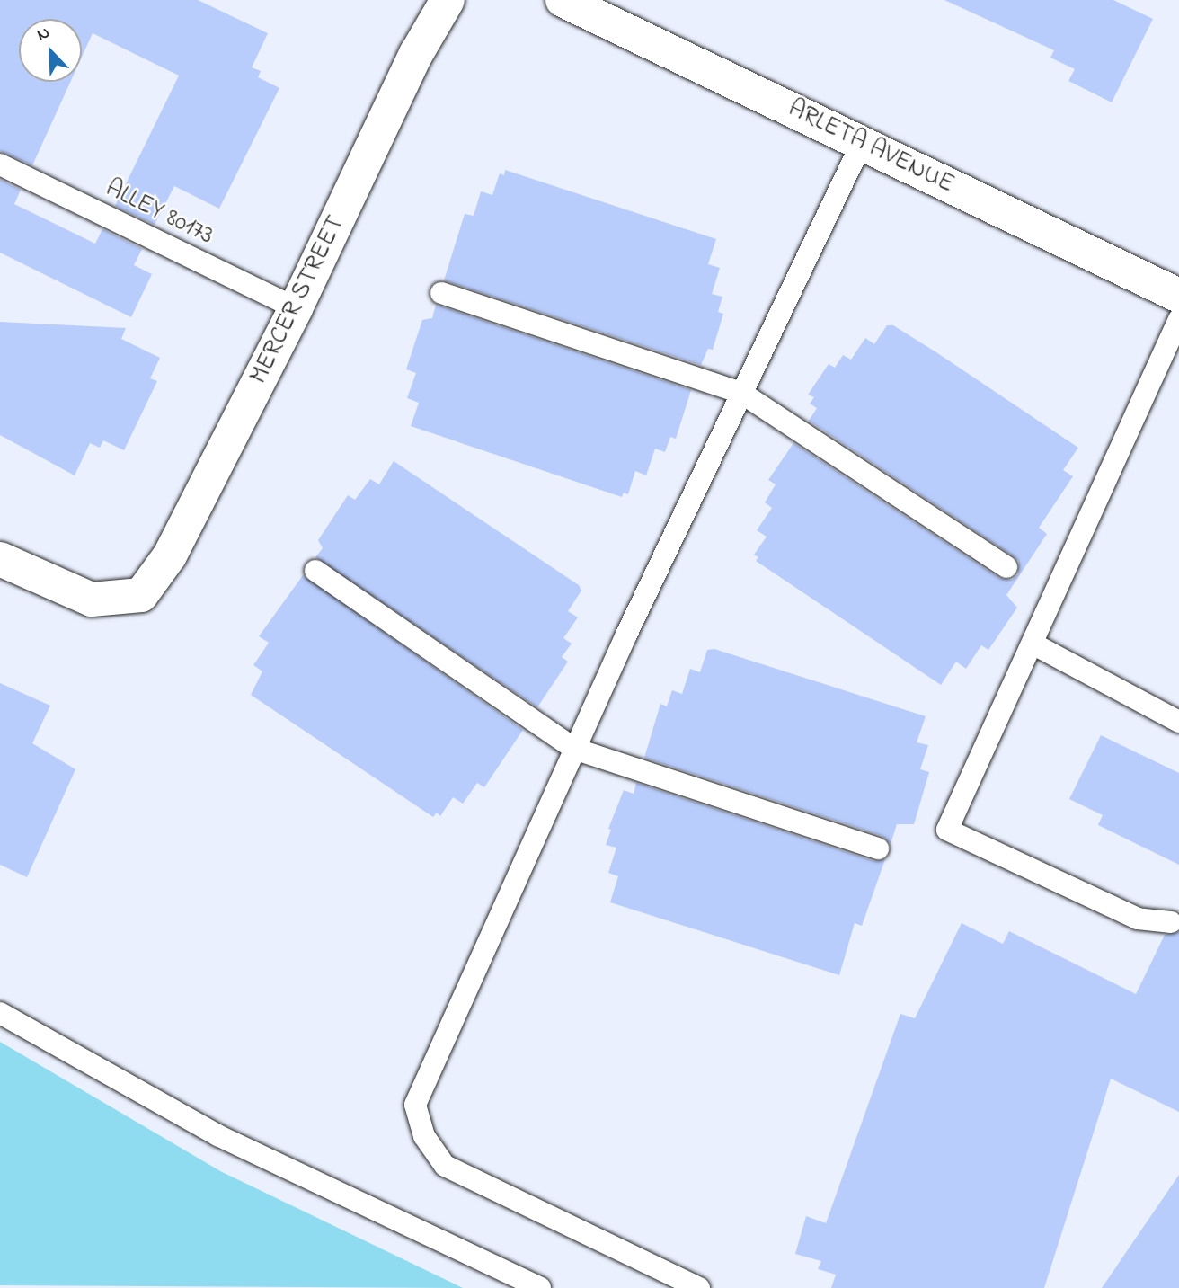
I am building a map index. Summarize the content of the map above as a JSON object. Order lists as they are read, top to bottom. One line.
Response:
{"streets":{"street":["ARLETA AVENUE","MERCER STREET"],"lane":["ALLEY 80173"]},"crossings":[["ALLEY 80173","MERCER STREET"]],"north":"top left"}
